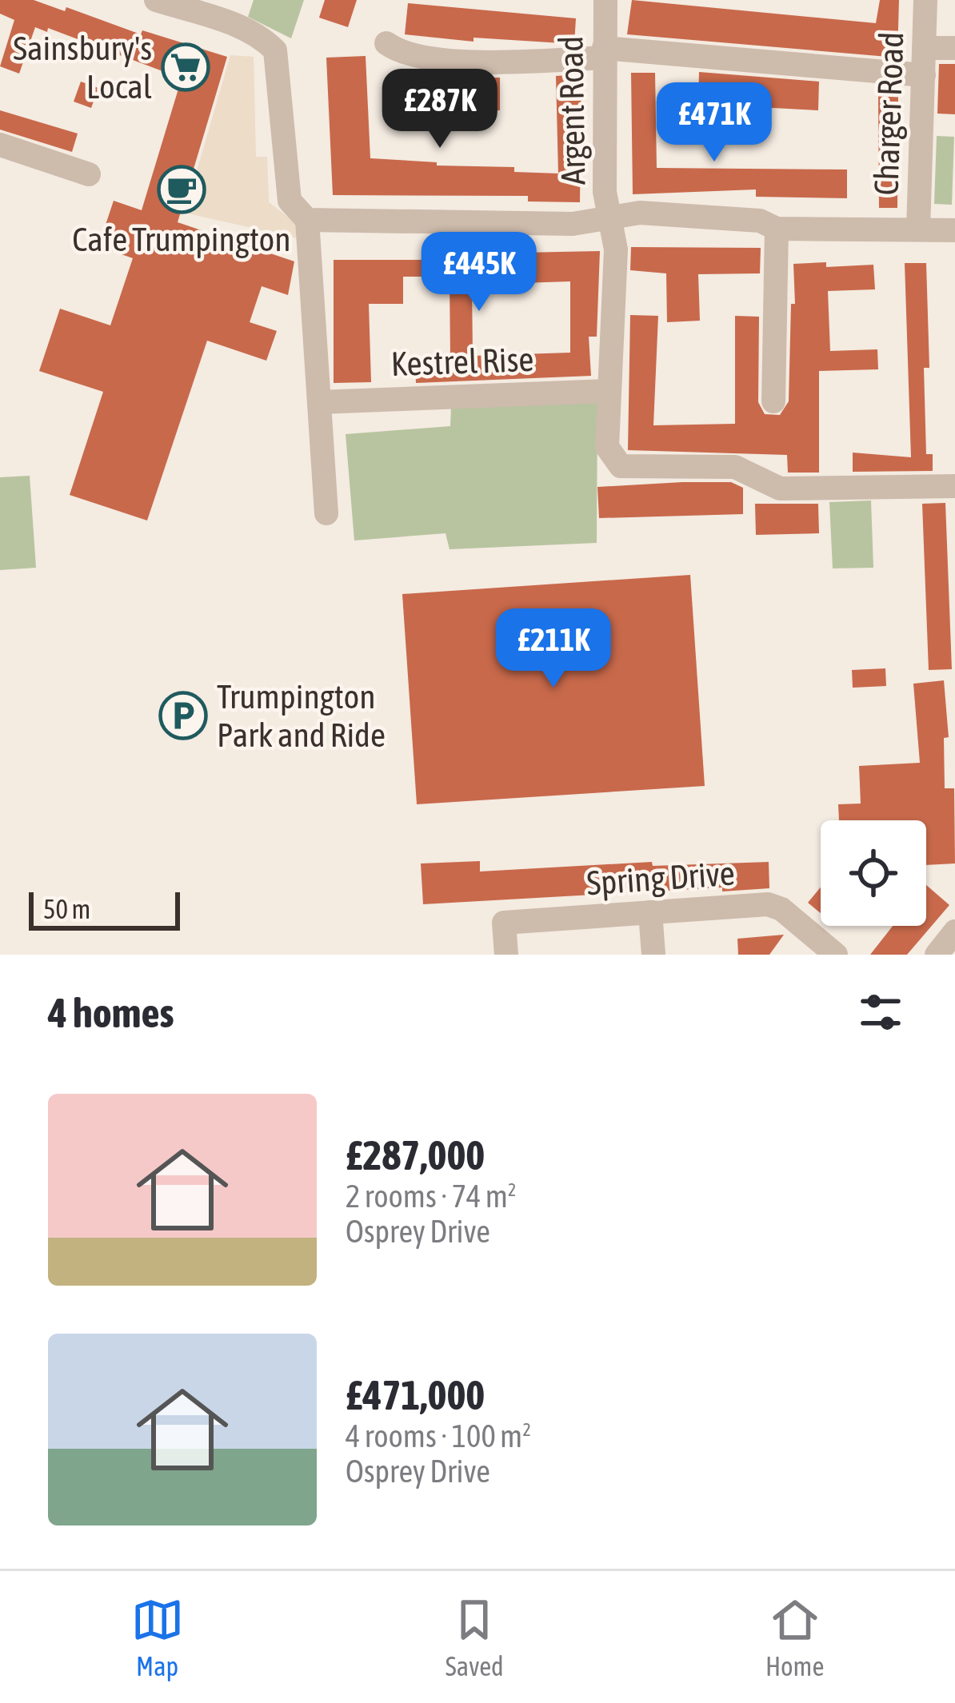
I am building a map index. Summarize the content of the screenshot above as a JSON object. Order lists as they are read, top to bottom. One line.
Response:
{"streets":{"street":["Argent Road","Charger Road","Kestrel Rise","Spring Drive"]},"crossings":[["Argent Road","Kestrel Rise"]],"places":{"supermarket":["Sainsbury's Local"],"cafe":["Cafe Trumpington"],"parking":["Trumpington Park and Ride"]},"scale_bar":"50 m","page":{"price":["£287K","£471K","£445K","£211K"],"scale":"50 m","heading":"4 homes","list":[{"name":"£287,000","note":"2 rooms · 74 m² · Osprey Drive"},{"name":"£471,000","note":"4 rooms · 100 m² · Osprey Drive"}],"tabs":["Map","Saved","Home"]}}
